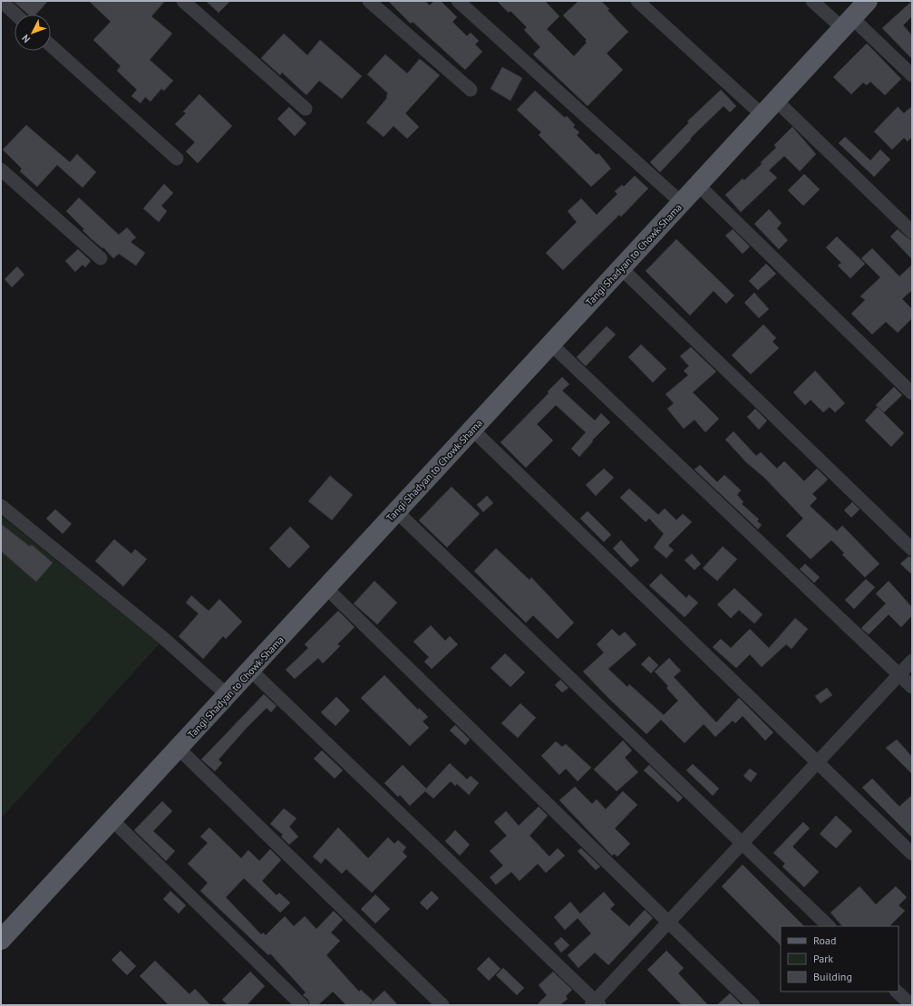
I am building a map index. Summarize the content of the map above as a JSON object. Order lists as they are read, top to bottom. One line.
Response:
{"streets":{"main road":["Tangi Shadyan to Chowk Shama"]},"legend":["Road","Park","Building"],"north":"bottom left"}
